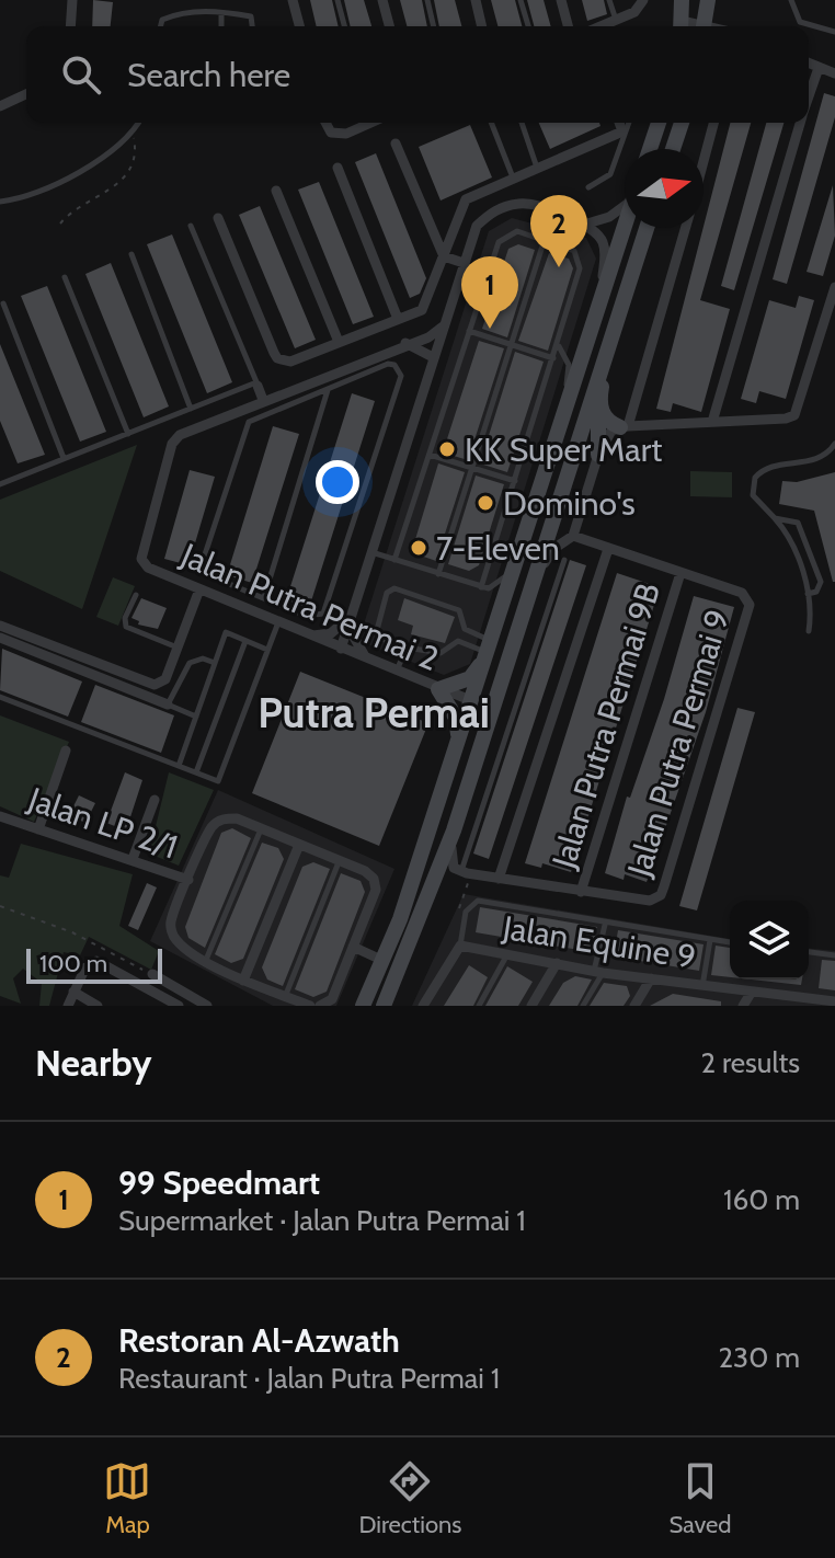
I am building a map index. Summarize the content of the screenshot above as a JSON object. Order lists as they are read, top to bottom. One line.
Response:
{"streets":{"street":["Jalan Putra Permai 2","Jalan Putra Permai 9B","Jalan Putra Permai 9","Jalan LP 2/1","Jalan Equine 9"]},"crossings":[["Jalan Putra Permai 9B","Jalan Putra Permai 9"]],"districts":["Putra Permai"],"places":["KK Super Mart","Domino's","7-Eleven"],"scale_bar":"100 m","north":"right","page":{"search":"Search here","pins":["2","1"],"scale":"100 m","heading":["Nearby","2 results"],"list":[{"mark":"1","name":"99 Speedmart","note":"Supermarket · Jalan Putra Permai 1","value":"160 m"},{"mark":"2","name":"Restoran Al-Azwath","note":"Restaurant · Jalan Putra Permai 1","value":"230 m"}],"nav":["Map","Directions","Saved"]}}
